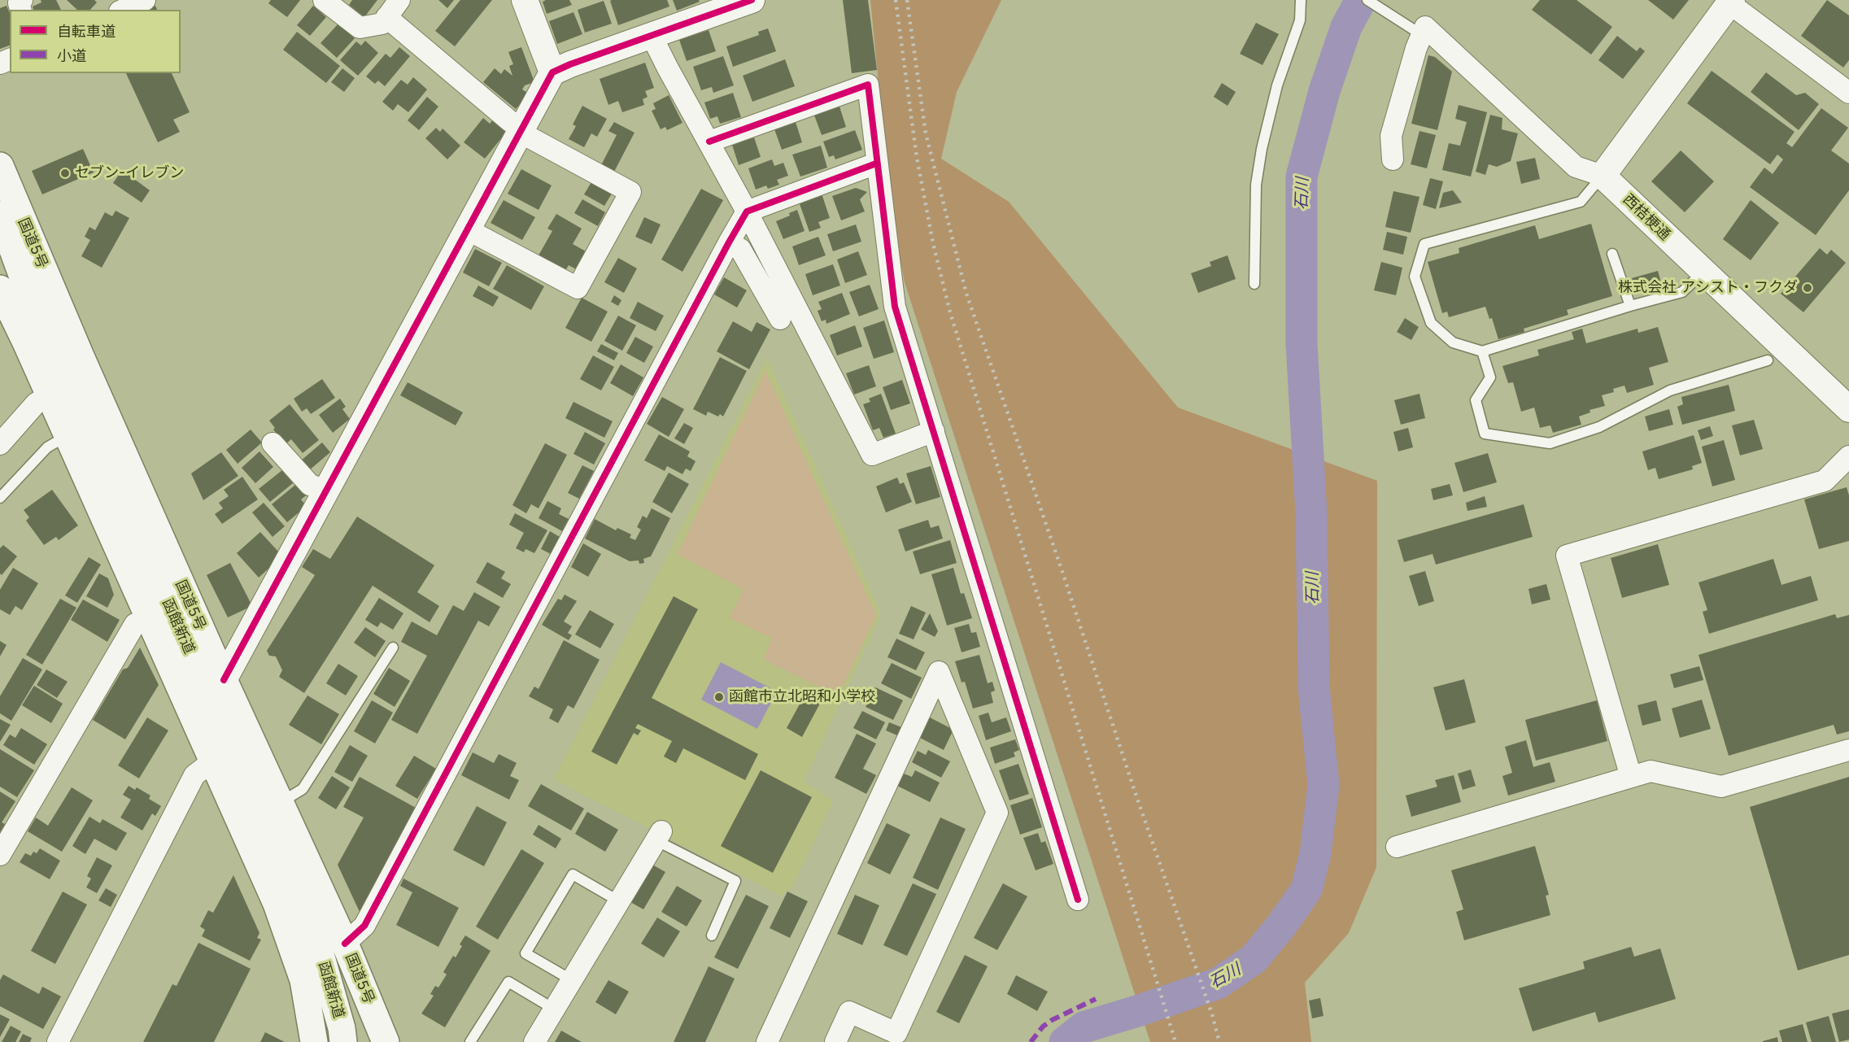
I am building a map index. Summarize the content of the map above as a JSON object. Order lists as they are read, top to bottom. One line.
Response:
{"streets":{"highway":["国道5号","函館新道"],"street":["西桔梗通"]},"crossings":[["国道5号","函館新道"]],"water":["石川"],"places":["セブン-イレブン","株式会社 アシスト・フクダ","函館市立北昭和小学校"],"legend":["自転車道","小道"]}
